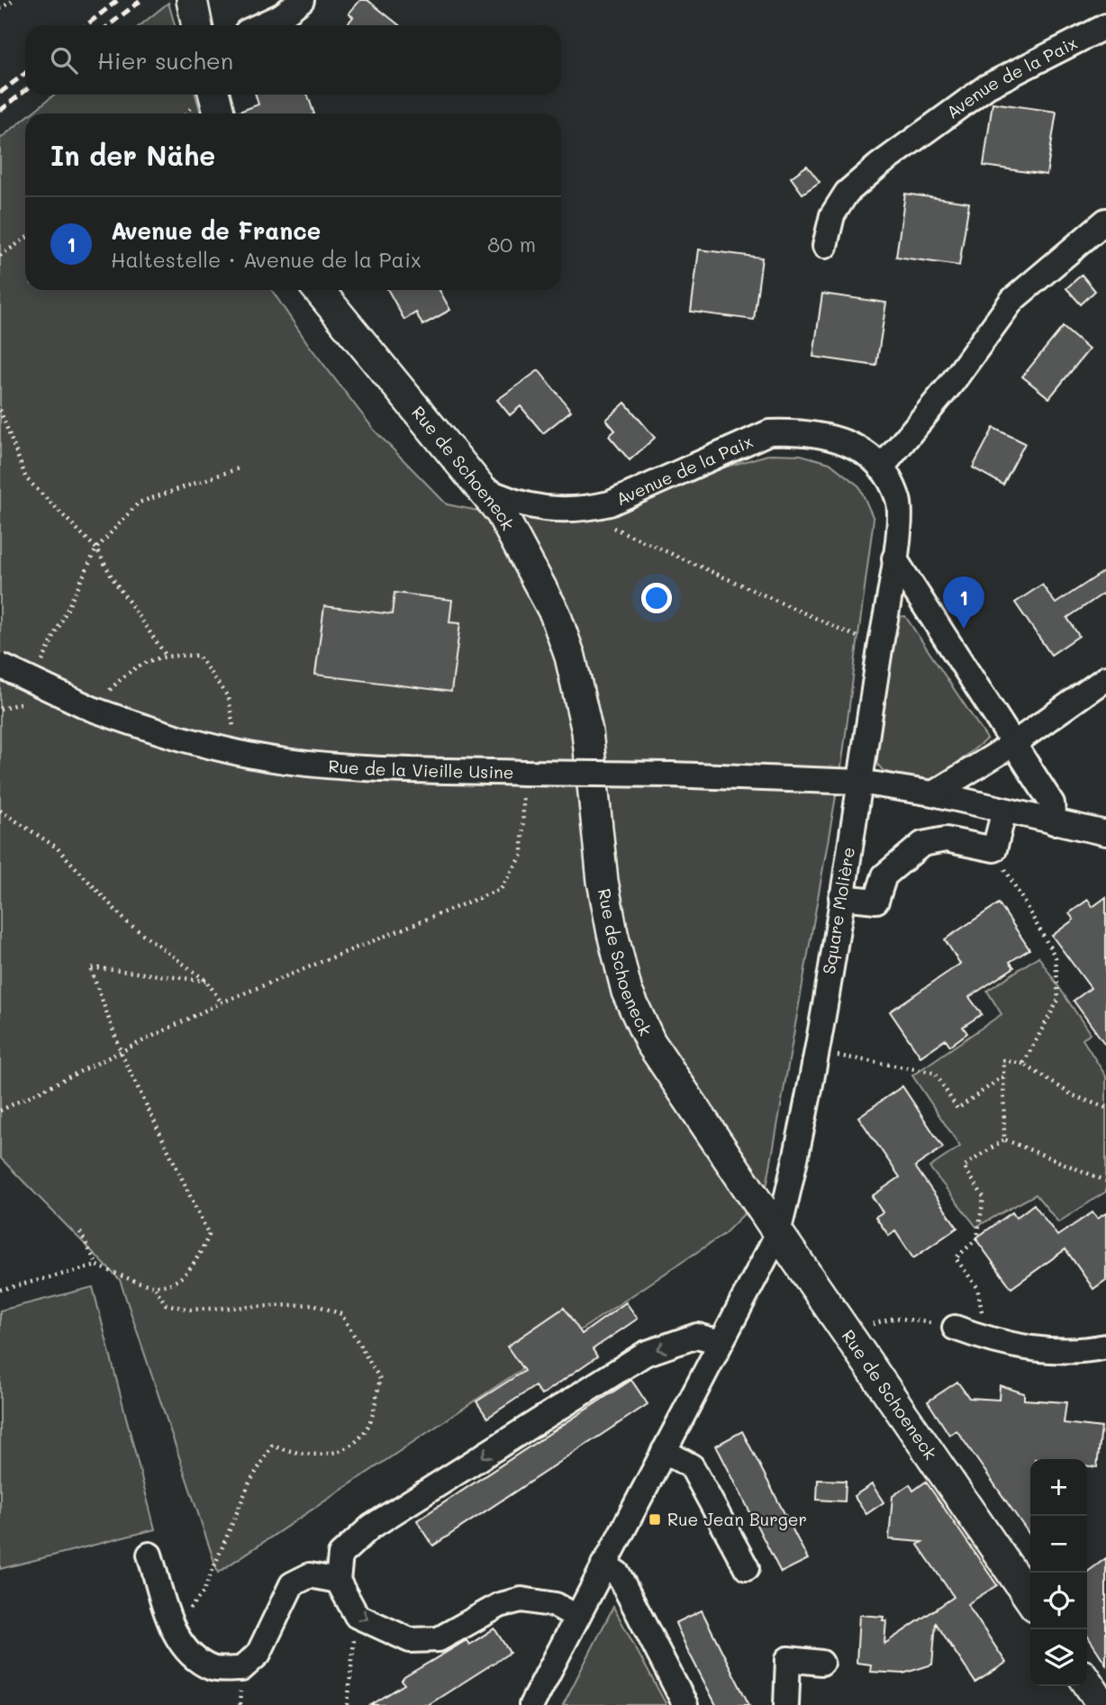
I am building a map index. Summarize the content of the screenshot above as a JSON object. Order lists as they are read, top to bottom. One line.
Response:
{"streets":{"main road":["Rue de Schoeneck"],"street":["Avenue de la Paix","Rue de la Vieille Usine","Square Molière"]},"crossings":[["Avenue de la Paix","Rue de Schoeneck"],["Avenue de la Paix","Rue de la Vieille Usine"],["Avenue de la Paix","Square Molière"],["Rue de Schoeneck","Square Molière"],["Rue de la Vieille Usine","Square Molière"]],"places":{"transit":["Rue Jean Burger"]},"page":{"search":"Hier suchen","heading":"In der Nähe","list":[{"mark":"1","name":"Avenue de France","note":"Haltestelle · Avenue de la Paix","value":"80 m"}],"pins":"1","map_buttons":["+","−"]}}
